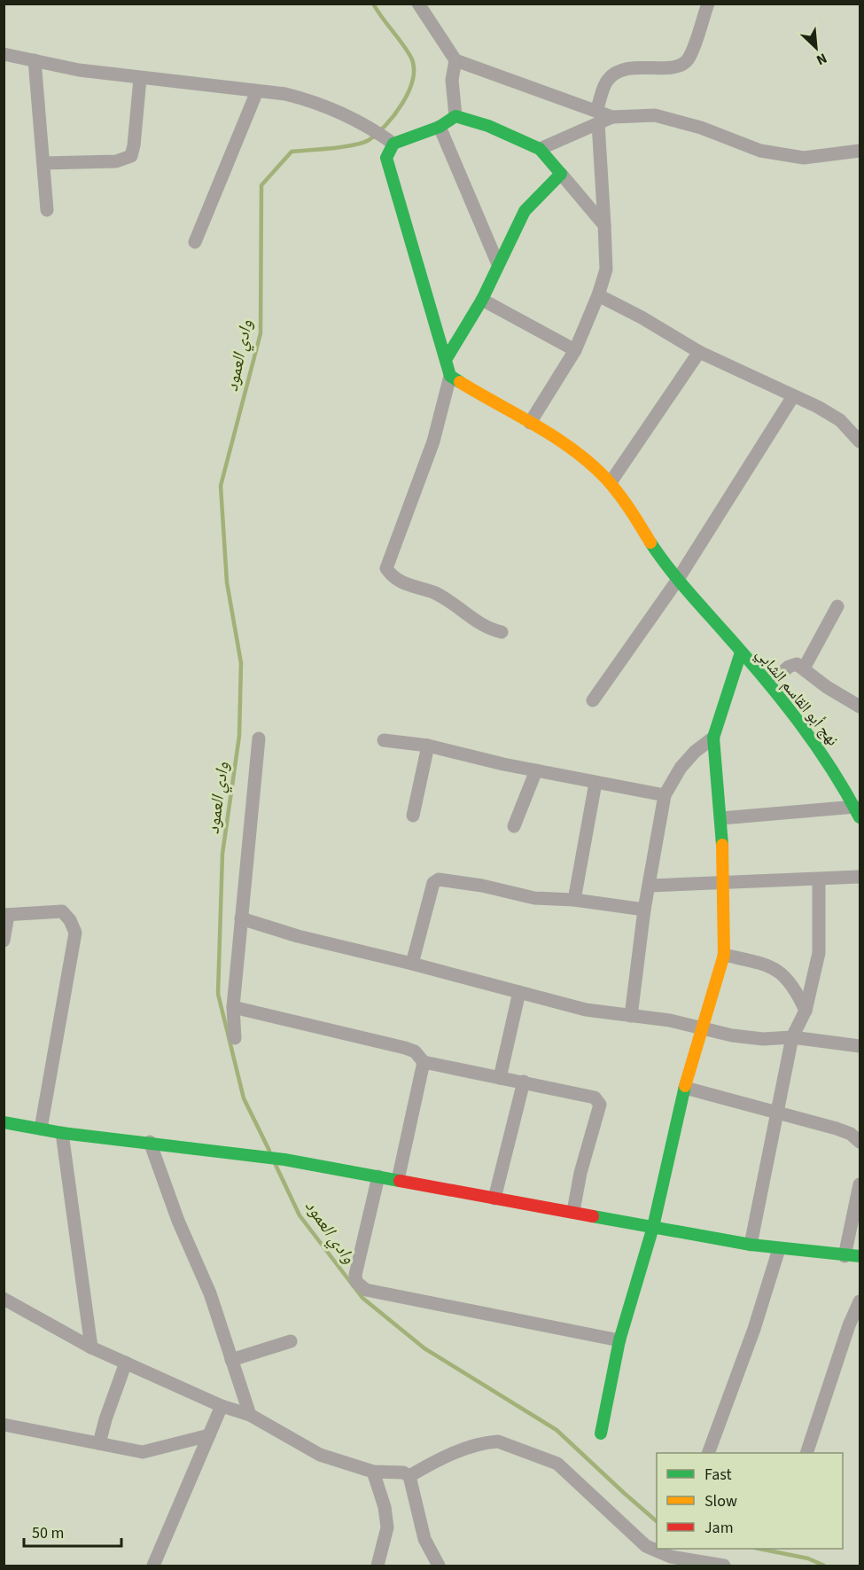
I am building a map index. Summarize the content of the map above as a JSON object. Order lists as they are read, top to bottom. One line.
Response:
{"streets":{"street":["نهج أبو القاسم الشابي"]},"water":["وادي العمود"],"legend":["Fast","Slow","Jam"],"scale_bar":"50 m","north":"bottom right"}
